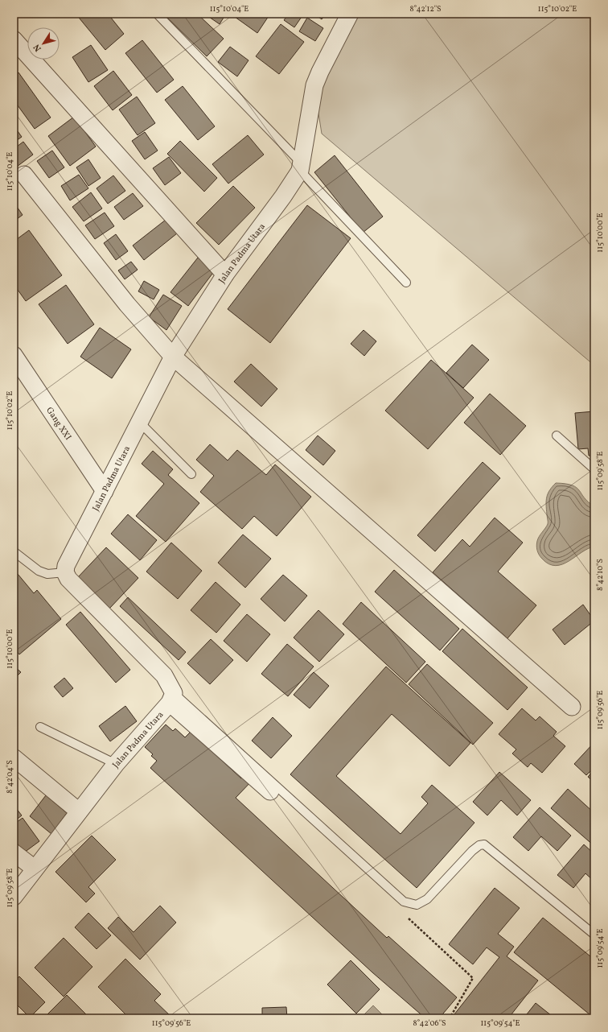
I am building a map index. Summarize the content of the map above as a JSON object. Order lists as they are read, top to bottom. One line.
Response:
{"streets":{"street":["Jalan Padma Utara","Gang XXI"]},"crossings":[["Jalan Padma Utara","Gang XXI"]],"north":"bottom left","coordinates":["115°10'04\"E","8°42'12\"S","115°10'02\"E","115°10'00\"E","115°09'58\"E","8°42'10\"S","115°09'56\"E","8°42'04\"S","115°09'54\"E","8°42'06\"S"]}
